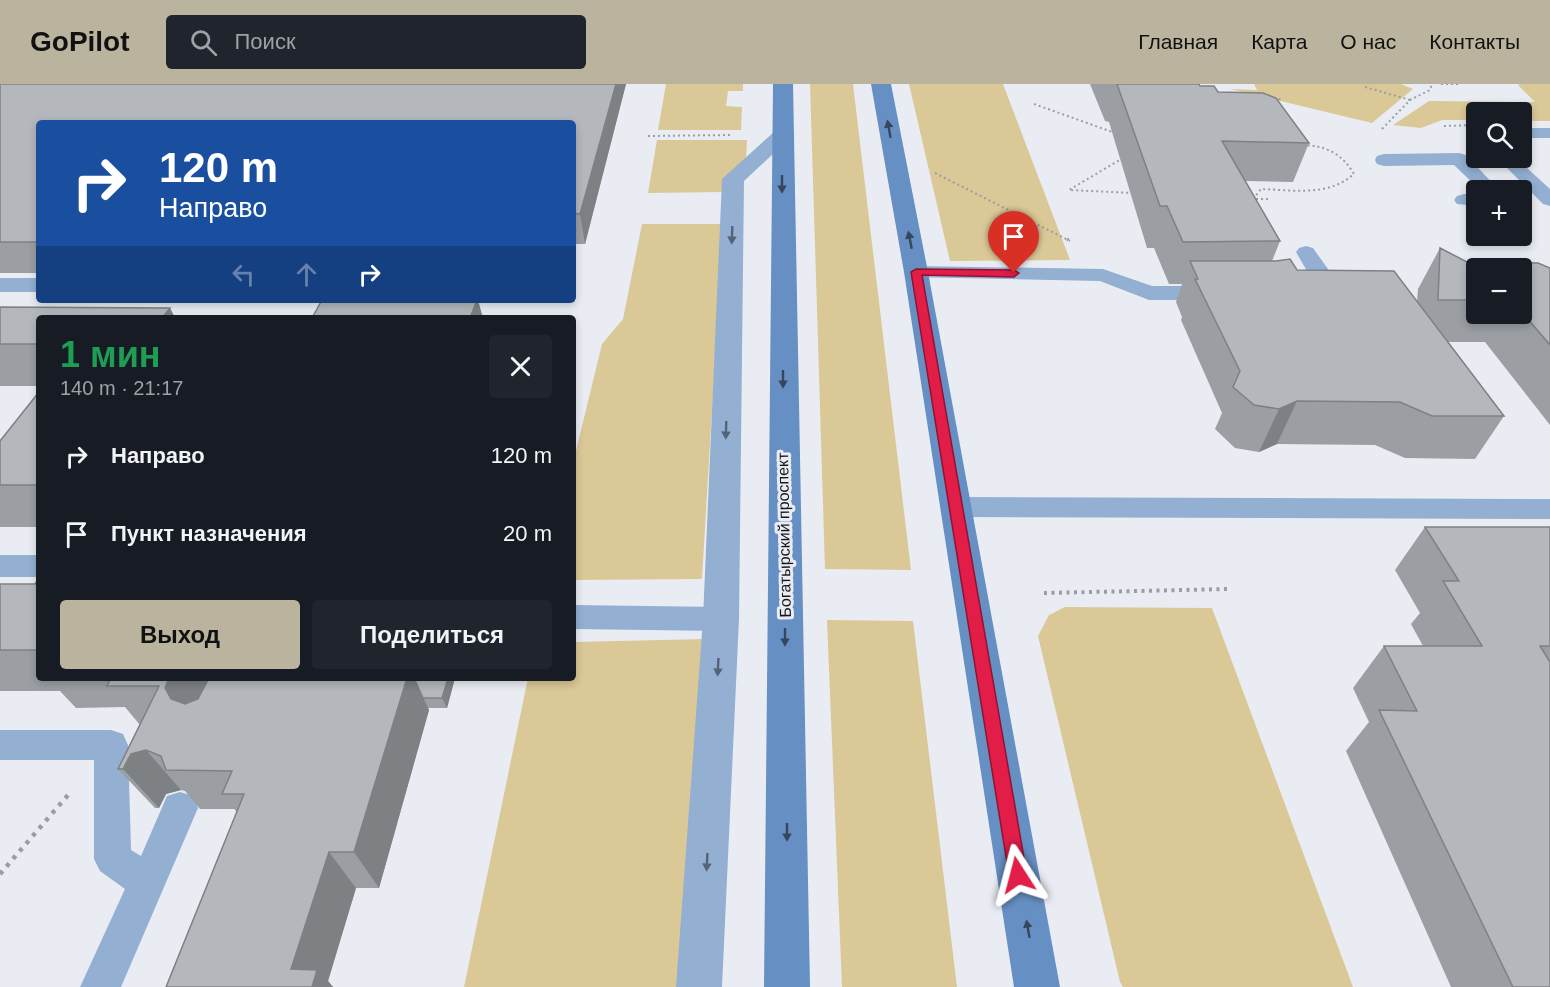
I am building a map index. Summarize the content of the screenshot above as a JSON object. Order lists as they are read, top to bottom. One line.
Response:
{"streets":{"main road":["Богатырский проспект"]},"page":{"header":"GoPilot","search":"Поиск","nav":["Главная","Карта","О нас","Контакты"],"map_buttons":["+","−"],"turn":["120 m","Направо"],"heading":["1 мин","140 m · 21:17"],"list":[{"name":"Направо","value":"120 m"},{"name":"Пункт назначения","value":"20 m"}],"buttons":["Выход","Поделиться"]}}
